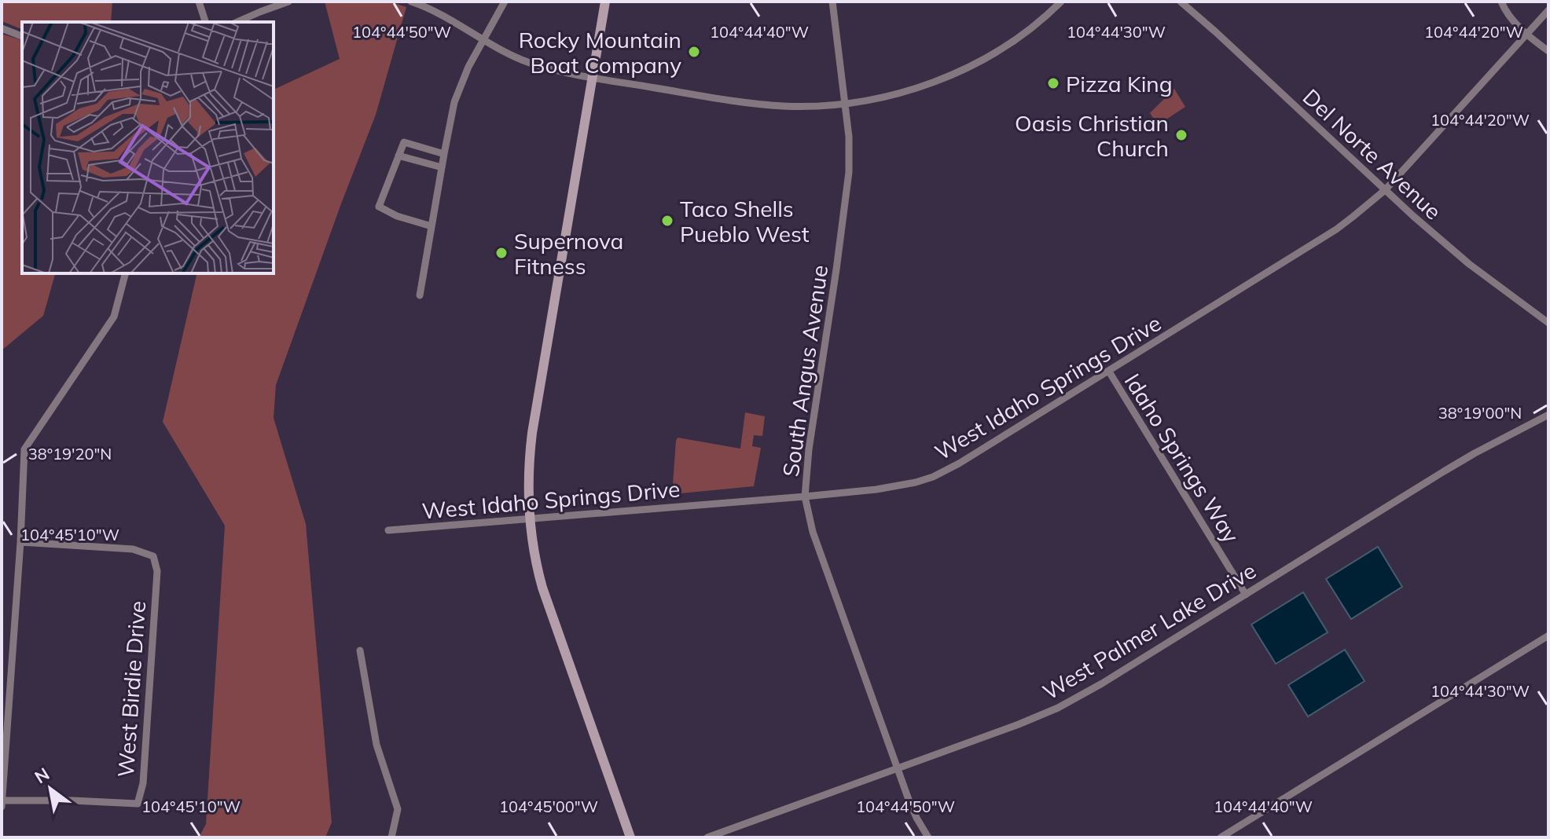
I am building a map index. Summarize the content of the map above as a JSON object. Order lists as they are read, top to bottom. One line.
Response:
{"streets":{"street":["Del Norte Avenue","South Angus Avenue","West Idaho Springs Drive","Idaho Springs Way","West Palmer Lake Drive","West Birdie Drive"]},"crossings":[["Del Norte Avenue","West Idaho Springs Drive"],["South Angus Avenue","West Idaho Springs Drive"],["South Angus Avenue","West Palmer Lake Drive"],["West Idaho Springs Drive","Idaho Springs Way"],["Idaho Springs Way","West Palmer Lake Drive"]],"places":["Rocky Mountain Boat Company","Pizza King","Oasis Christian Church","Taco Shells Pueblo West","Supernova Fitness"],"north":"top left","coordinates":["104°44'30\"W","104°44'50\"W","104°44'40\"W","104°44'20\"W","38°19'00\"N","38°19'20\"N","104°45'10\"W","104°45'00\"W"]}
